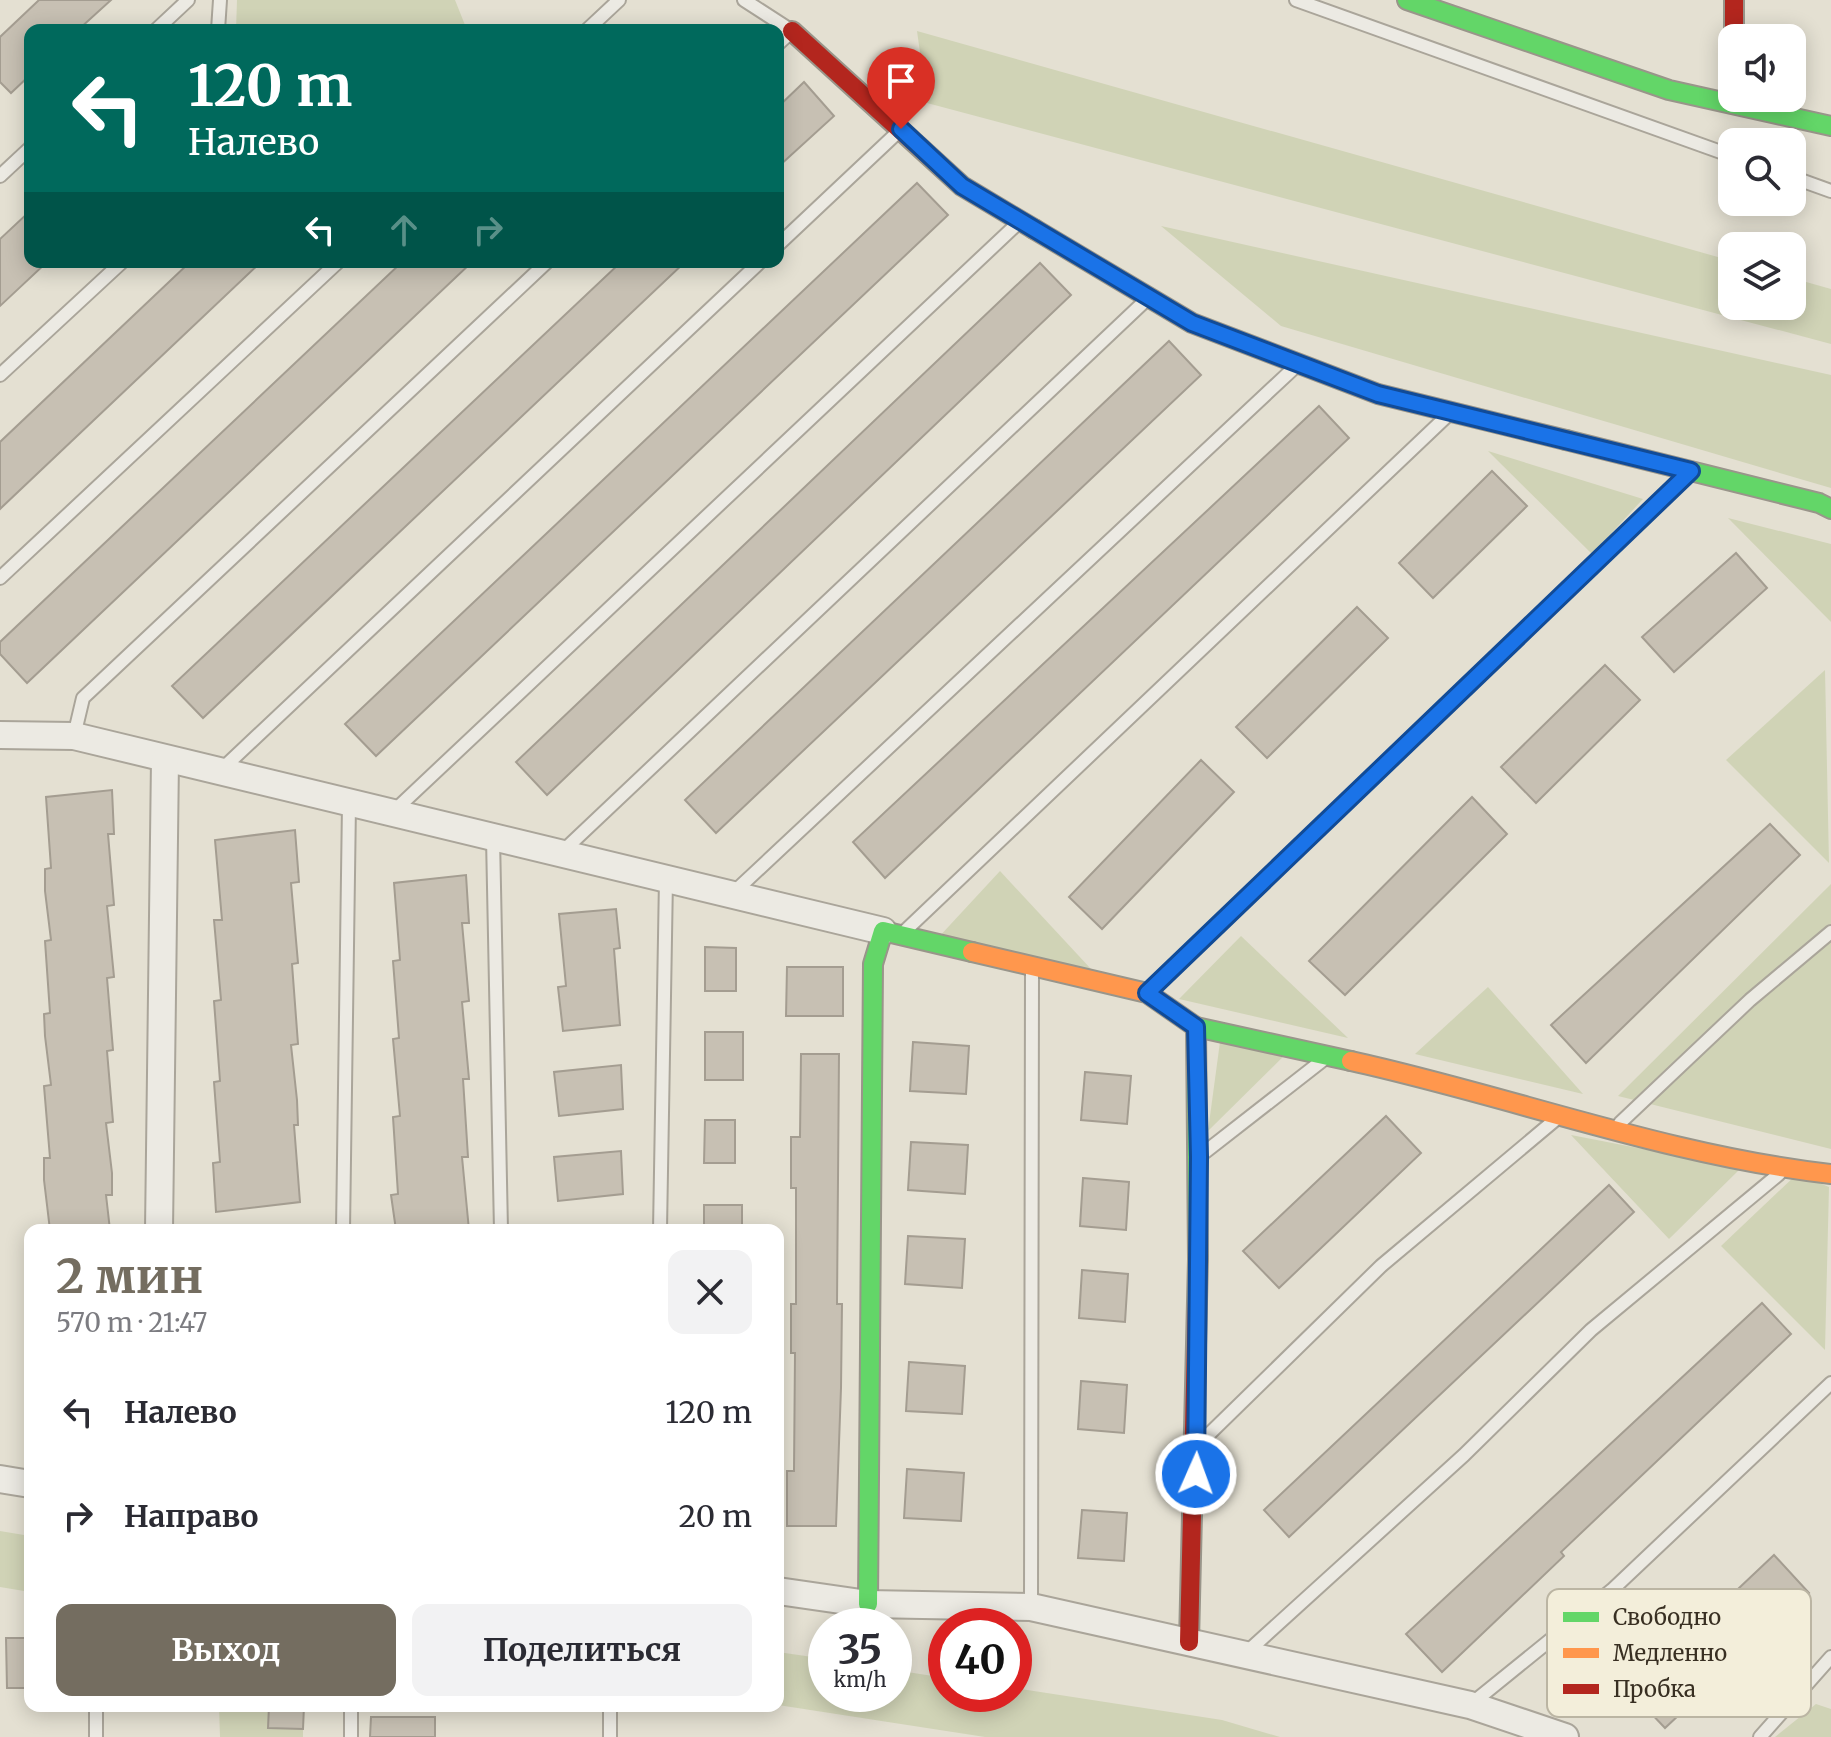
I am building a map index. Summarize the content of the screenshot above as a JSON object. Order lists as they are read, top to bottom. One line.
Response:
{"legend":["Свободно","Медленно","Пробка"],"page":{"turn":["120 m","Налево"],"heading":["2 мин","570 m · 21:47"],"list":[{"name":"Налево","value":"120 m"},{"name":"Направо","value":"20 m"}],"buttons":["Выход","Поделиться"],"speed":"35 km/h","limit":"40"}}
